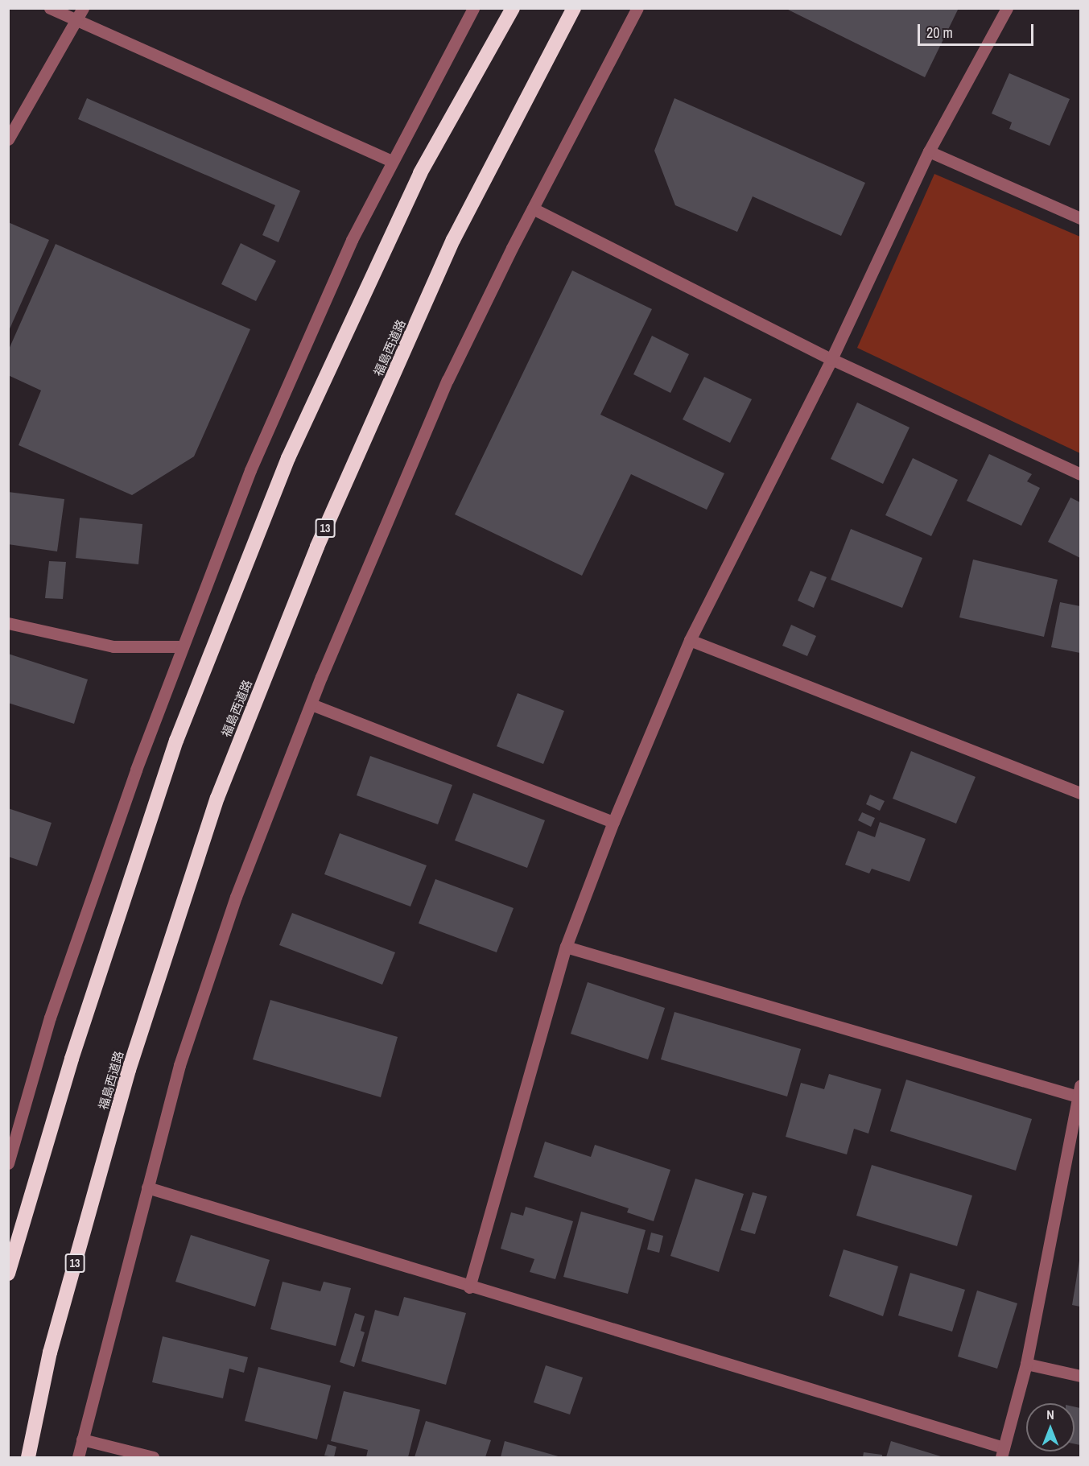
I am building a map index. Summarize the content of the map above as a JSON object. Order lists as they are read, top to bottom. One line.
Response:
{"streets":{"highway":["福島西道路","13"]},"scale_bar":"20 m","north":"top"}
